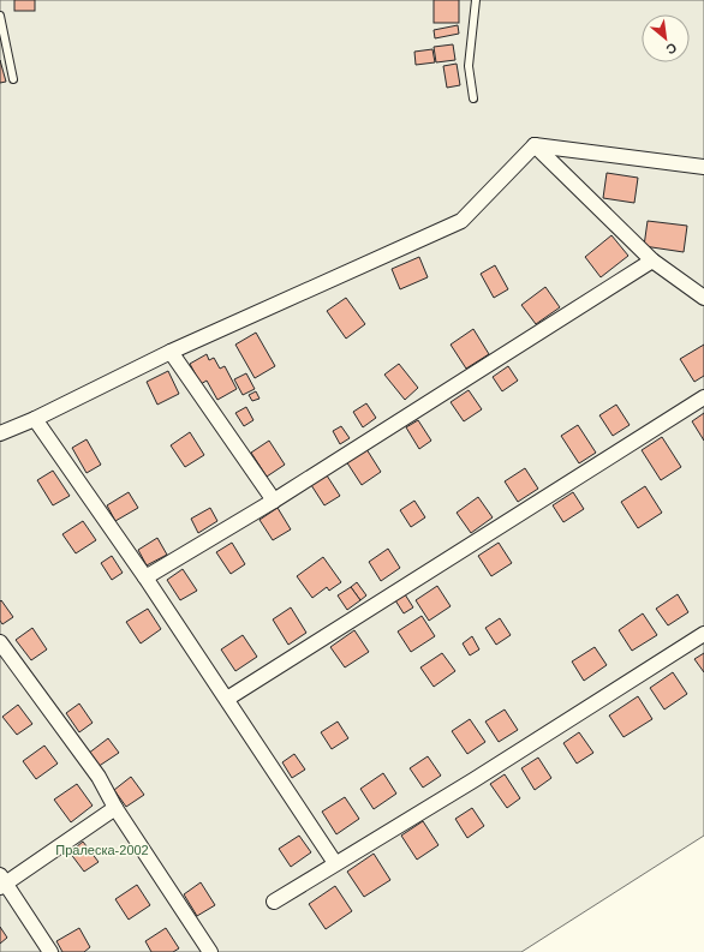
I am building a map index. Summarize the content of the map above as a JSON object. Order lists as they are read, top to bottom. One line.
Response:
{"parks":["Пралеска-2002"],"north":"bottom right"}
